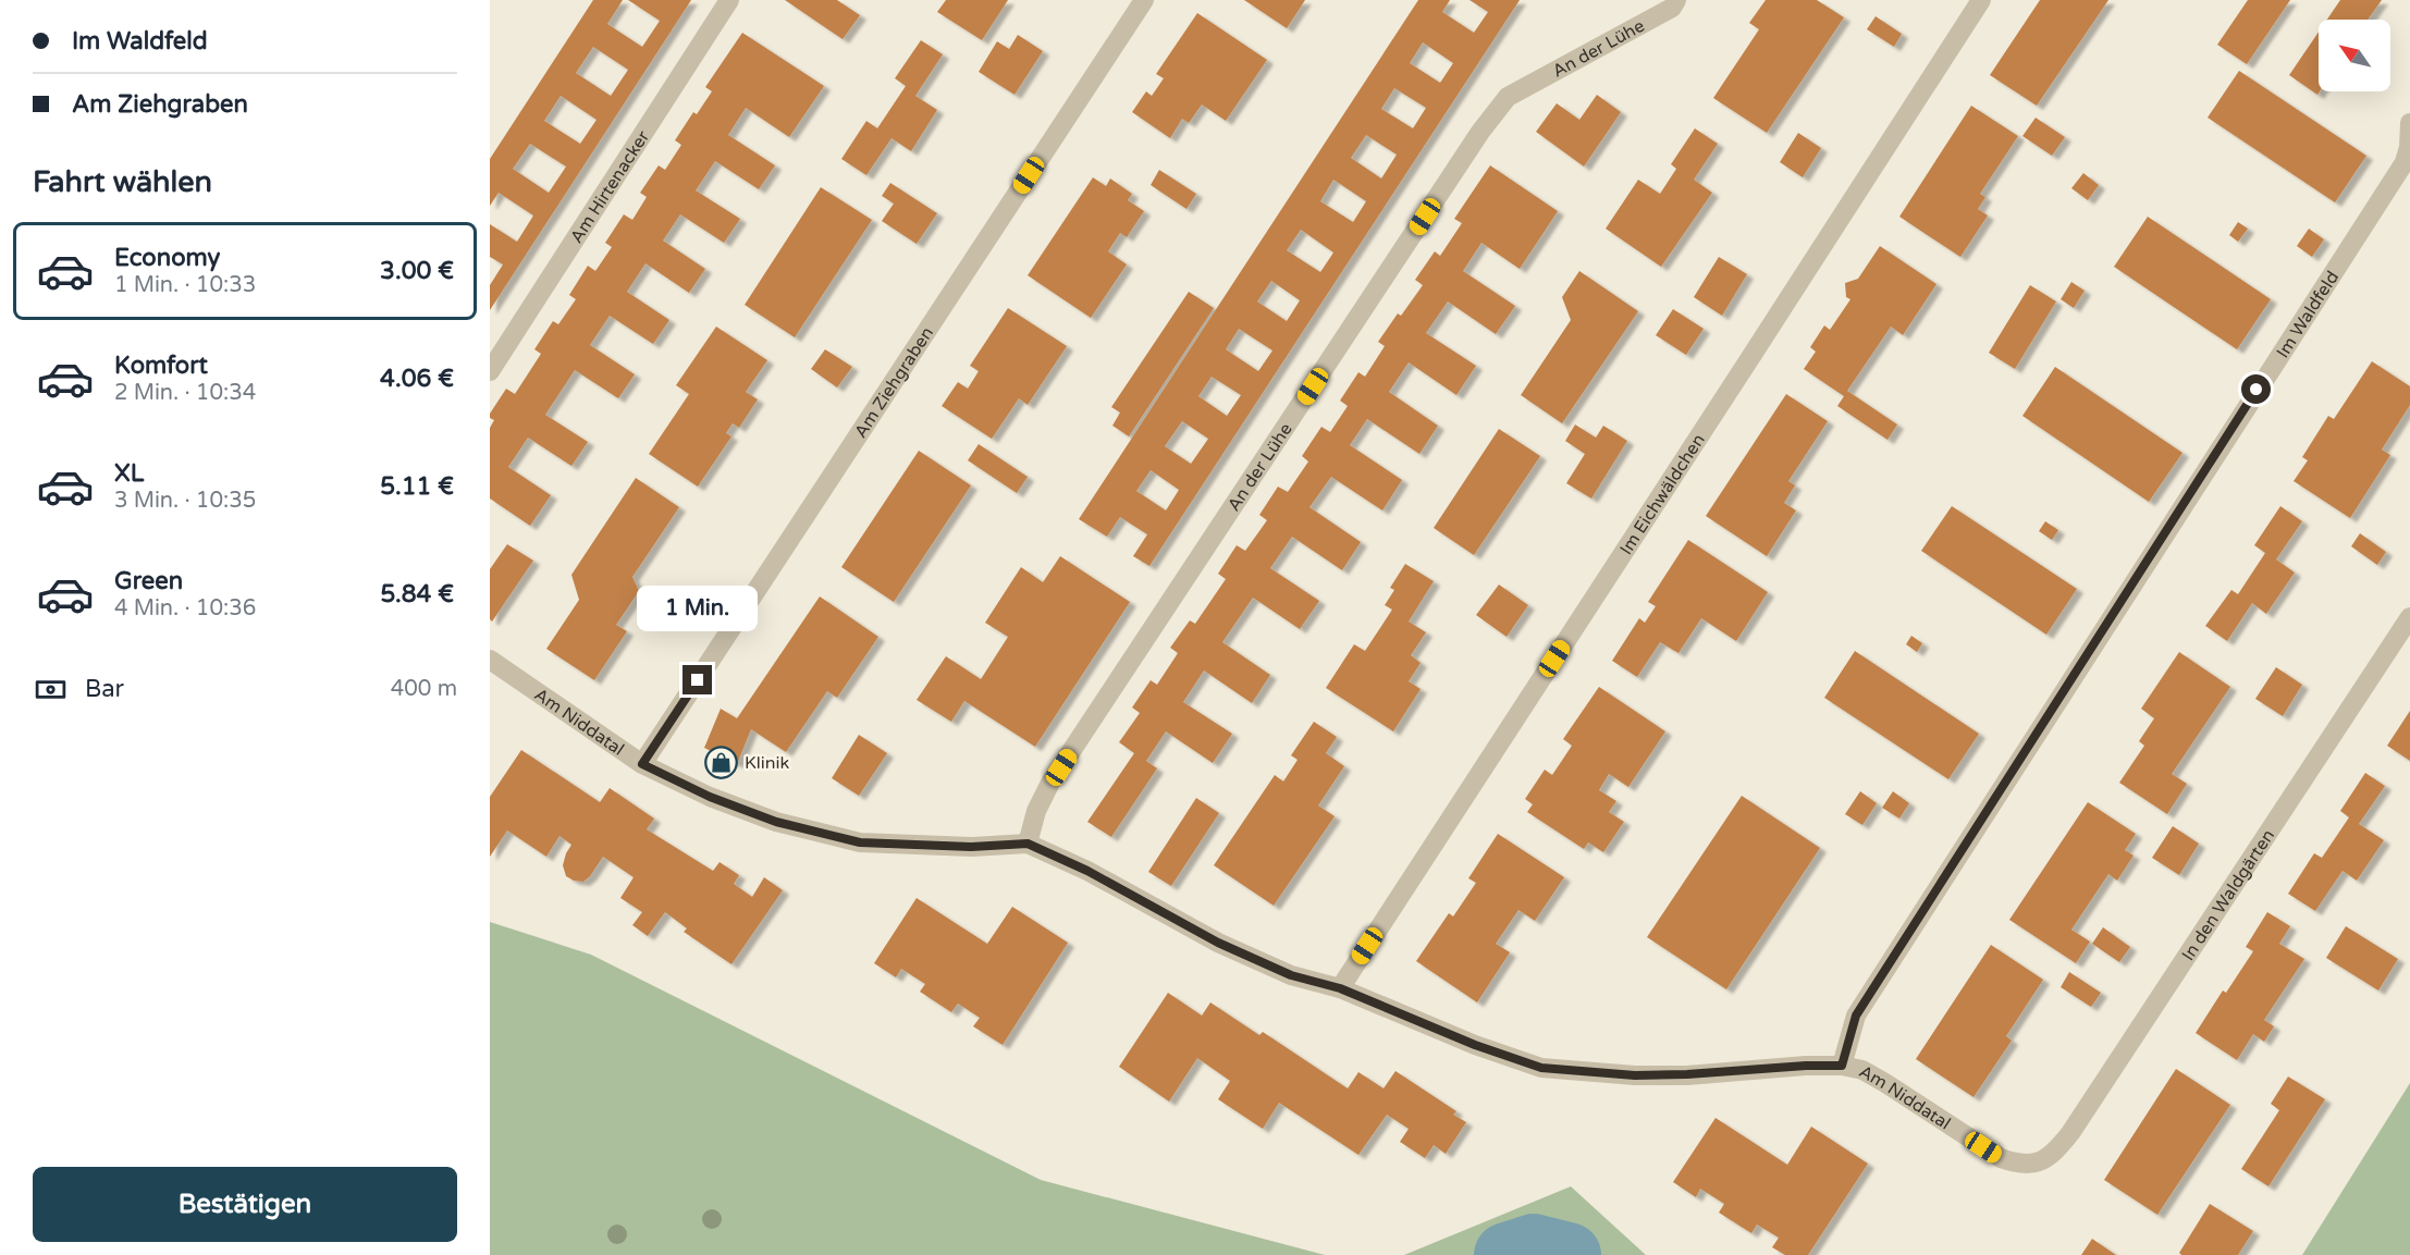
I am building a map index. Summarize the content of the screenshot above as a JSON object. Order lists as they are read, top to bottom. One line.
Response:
{"streets":{"street":["An der Lühe","Am Hirtenacker","Im Waldfeld","Am Ziehgraben","Im Eichwäldchen","Am Niddatal","In den Waldgärten"]},"crossings":[["An der Lühe","Am Niddatal"],["Im Waldfeld","Am Niddatal"],["Am Ziehgraben","Am Niddatal"],["Im Eichwäldchen","Am Niddatal"],["Am Niddatal","In den Waldgärten"]],"places":{"shop":["Klinik"]},"north":"top left","page":{"banner":["Im Waldfeld","Am Ziehgraben"],"heading":"Fahrt wählen","list":[{"name":"Economy","note":"1 Min. · 10:33","value":"3.00 €"},{"name":"Komfort","note":"2 Min. · 10:34","value":"4.06 €"},{"name":"XL","note":"3 Min. · 10:35","value":"5.11 €"},{"name":"Green","note":"4 Min. · 10:36","value":"5.84 €"}],"bubble":"1 Min.","pay":["Bar","400 m"],"buttons":"Bestätigen"}}
